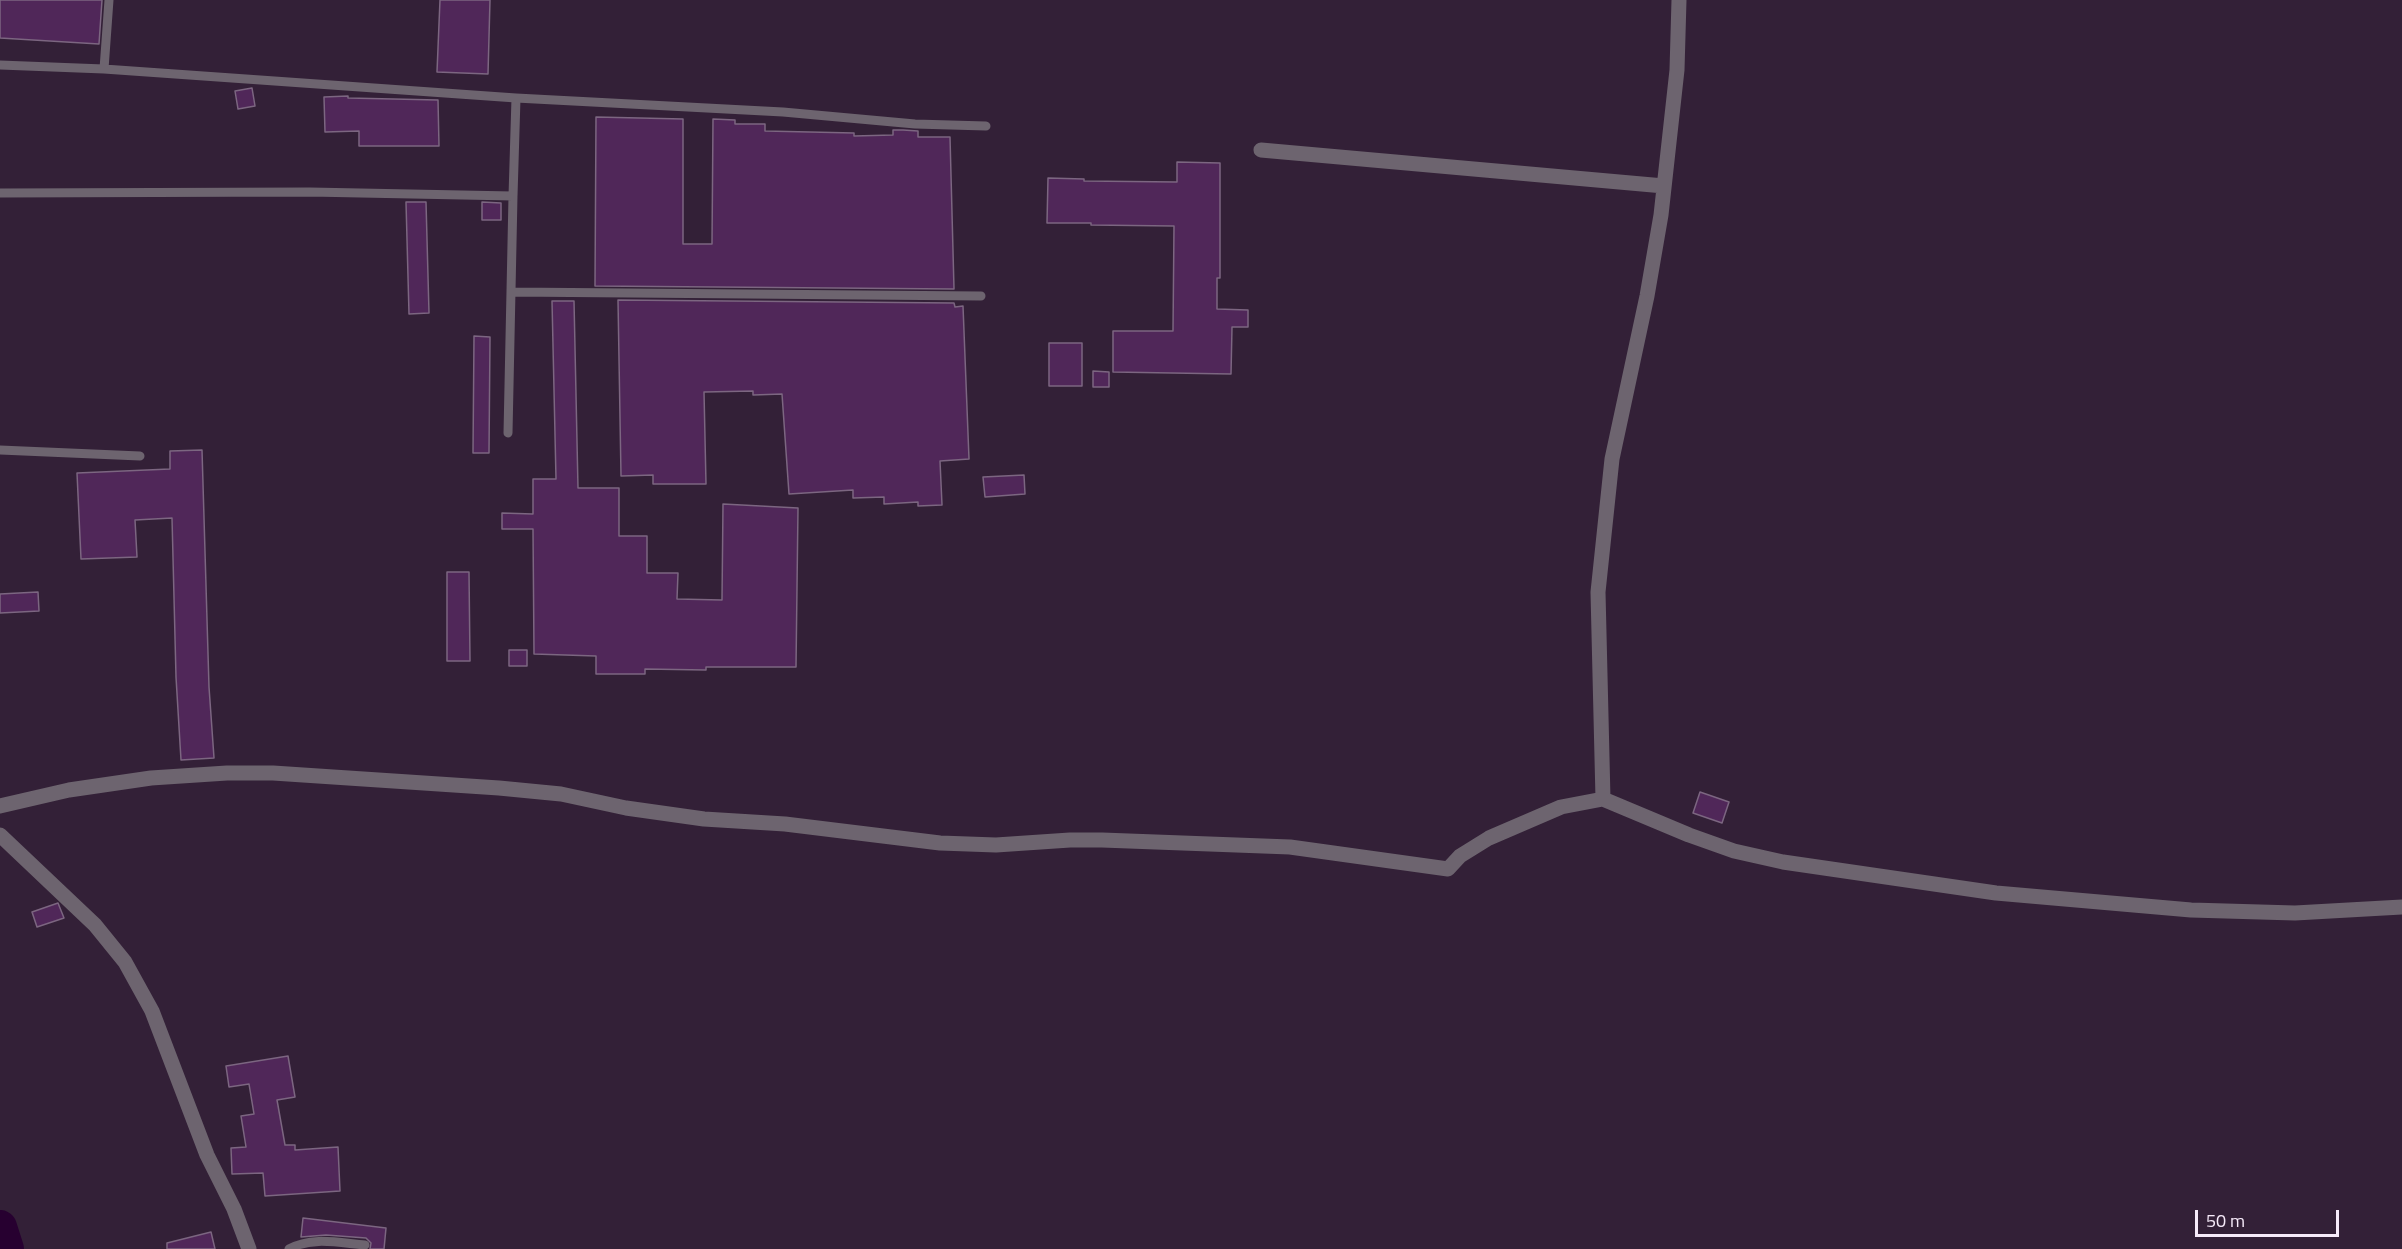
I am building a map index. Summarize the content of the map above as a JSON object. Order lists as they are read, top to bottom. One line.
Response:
{"scale_bar":"50 m"}
